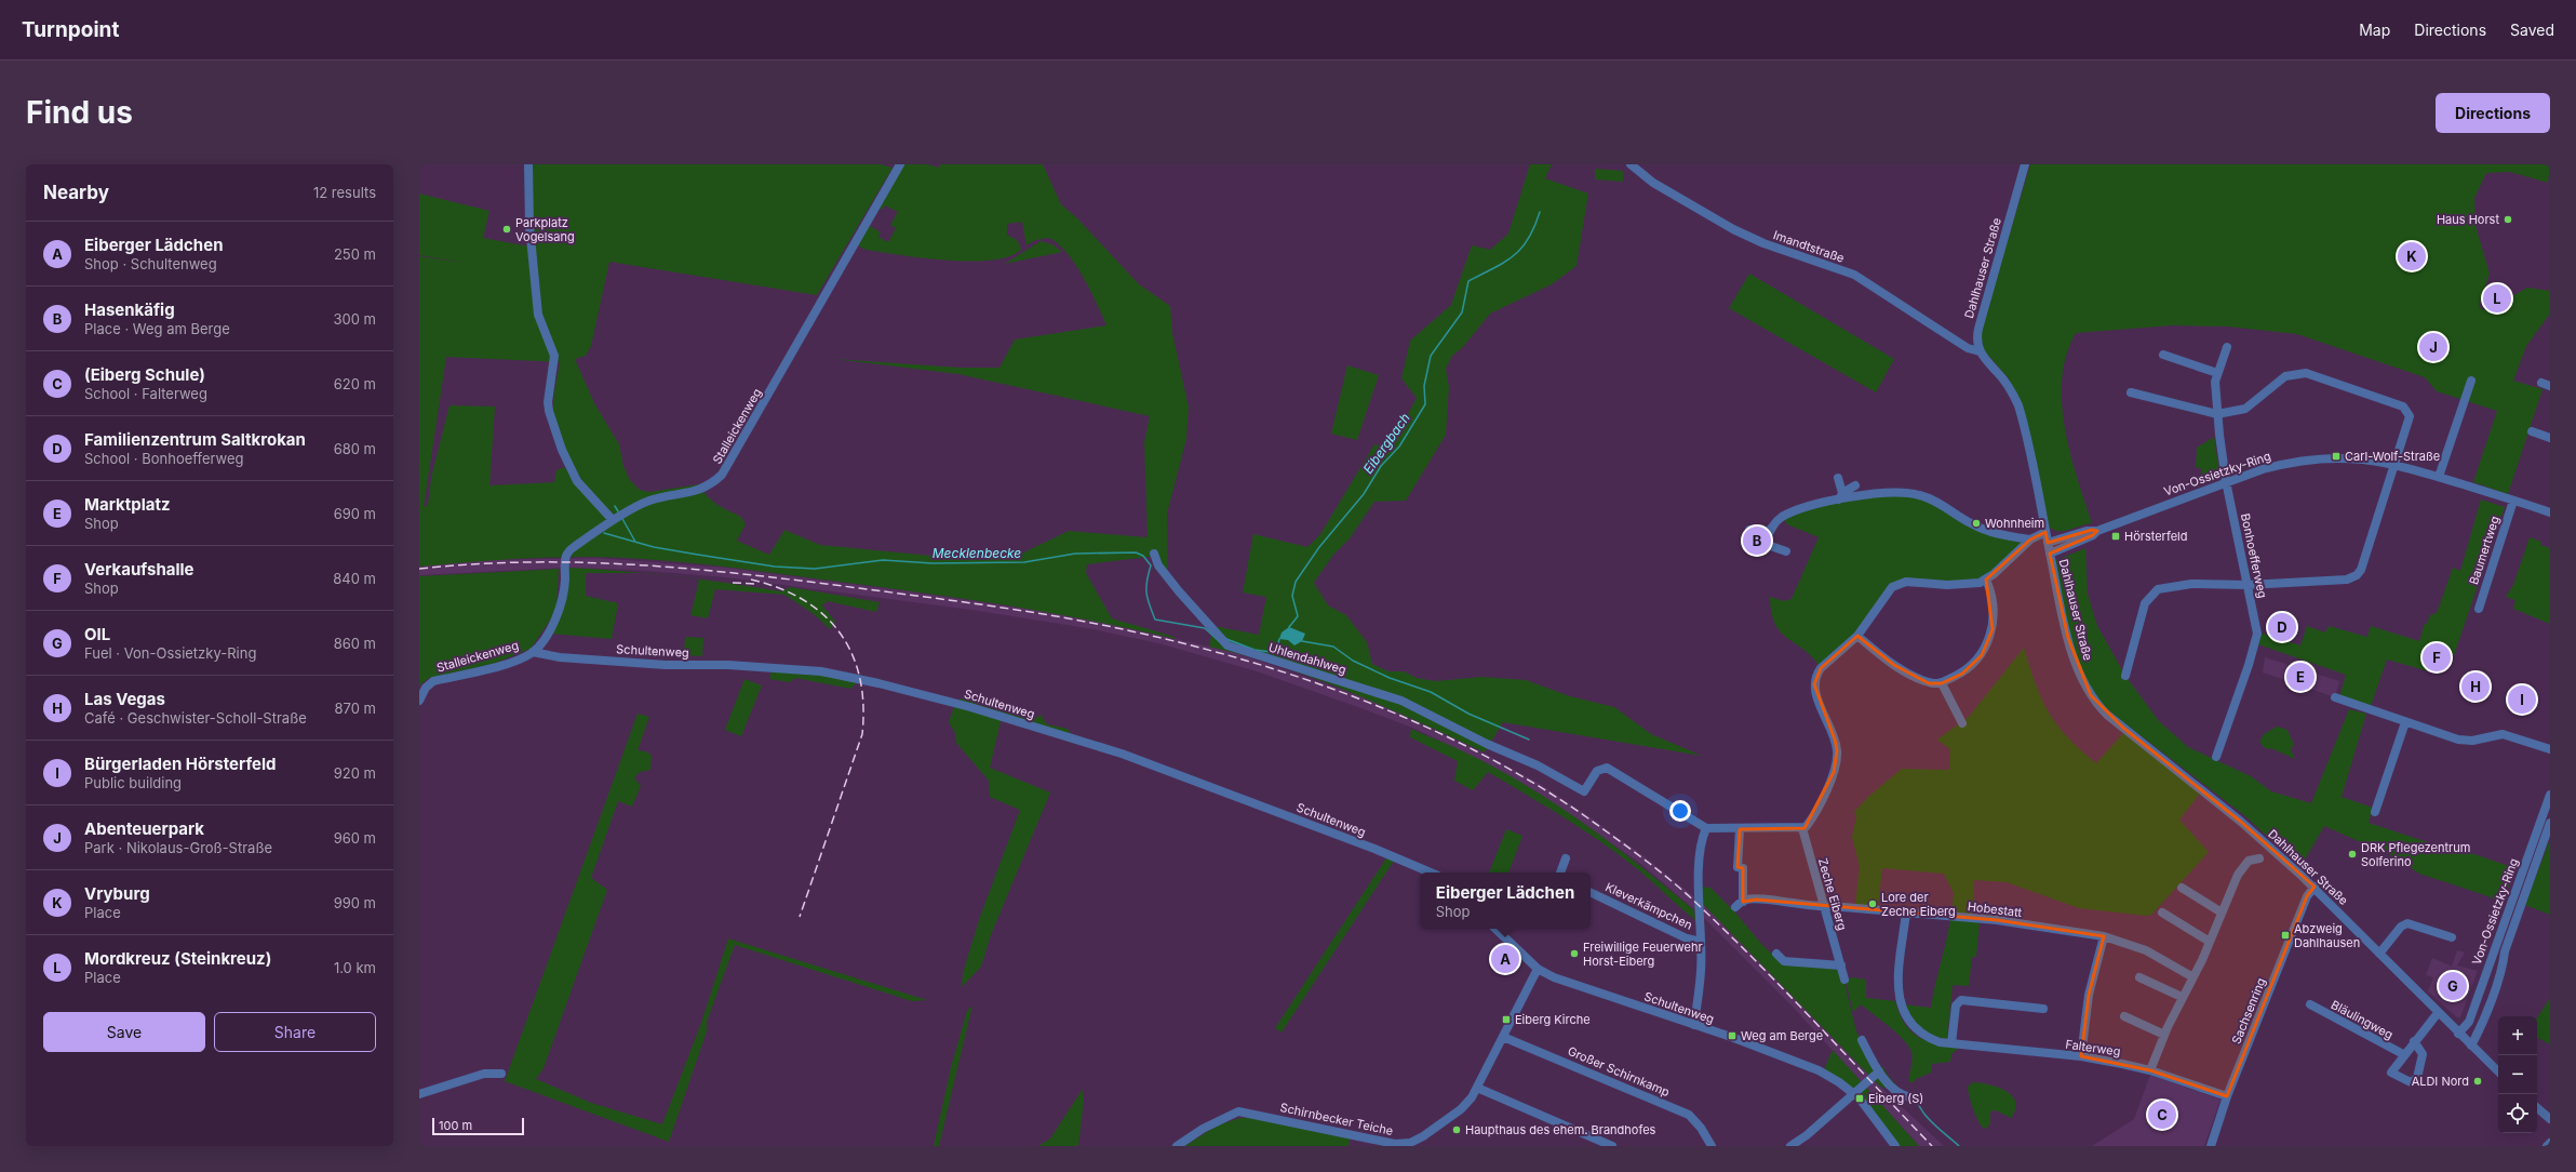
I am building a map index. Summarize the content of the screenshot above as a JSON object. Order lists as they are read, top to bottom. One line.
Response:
{"streets":{"street":["Imandtstraße","Dahlhauser Straße","Stalleickenweg","Von-Ossietzky-Ring","Baumertweg","Bonhoefferweg","Schultenweg","Uhlendahlweg","Zeche Eiberg","Kleverkämpchen","Hobestatt","Sachsenring","Bläulingweg","Falterweg","Großer Schirnkamp","Schirnbecker Teiche"]},"crossings":[["Imandtstraße","Dahlhauser Straße"],["Dahlhauser Straße","Von-Ossietzky-Ring"],["Dahlhauser Straße","Sachsenring"],["Stalleickenweg","Schultenweg"],["Von-Ossietzky-Ring","Baumertweg"],["Von-Ossietzky-Ring","Bonhoefferweg"],["Schultenweg","Schirnbecker Teiche"],["Zeche Eiberg","Hobestatt"],["Hobestatt","Falterweg"],["Sachsenring","Falterweg"],["Großer Schirnkamp","Schirnbecker Teiche"]],"water":["Eibergbach","Mecklenbecke"],"places":{"other":["Haus Horst","Parkplatz Vogelsang","Wohnheim","DRK Pflegezentrum Solferino","Lore der Zeche Eiberg","Freiwillige Feuerwehr Horst-Eiberg","ALDI Nord","Haupthaus des ehem. Brandhofes"],"transit":["Carl-Wolf-Straße","Hörsterfeld","Abzweig Dahlhausen","Eiberg Kirche","Weg am Berge","Eiberg (S)"]},"scale_bar":"100 m","page":{"header":"Turnpoint","nav":["Map","Directions","Saved"],"buttons":["Directions",["Save","Share"]],"title":"Find us","heading":["Nearby","12 results"],"list":[{"mark":"A","name":"Eiberger Lädchen","note":"Shop · Schultenweg","value":"250 m"},{"mark":"B","name":"Hasenkäfig","note":"Place · Weg am Berge","value":"300 m"},{"mark":"C","name":"(Eiberg Schule)","note":"School · Falterweg","value":"620 m"},{"mark":"D","name":"Familienzentrum Saltkrokan","note":"School · Bonhoefferweg","value":"680 m"},{"mark":"E","name":"Marktplatz","note":"Shop","value":"690 m"},{"mark":"F","name":"Verkaufshalle","note":"Shop","value":"840 m"},{"mark":"G","name":"OIL","note":"Fuel · Von-Ossietzky-Ring","value":"860 m"},{"mark":"H","name":"Las Vegas","note":"Café · Geschwister-Scholl-Straße","value":"870 m"},{"mark":"I","name":"Bürgerladen Hörsterfeld","note":"Public building","value":"920 m"},{"mark":"J","name":"Abenteuerpark","note":"Park · Nikolaus-Groß-Straße","value":"960 m"},{"mark":"K","name":"Vryburg","note":"Place","value":"990 m"},{"mark":"L","name":"Mordkreuz (Steinkreuz)","note":"Place","value":"1.0 km"}],"pins":["K","L","J","B","D","F","E","H","I","A","G","C"],"popup":["Eiberger Lädchen","Shop"],"map_buttons":["+","−"],"scale":"100 m"}}
